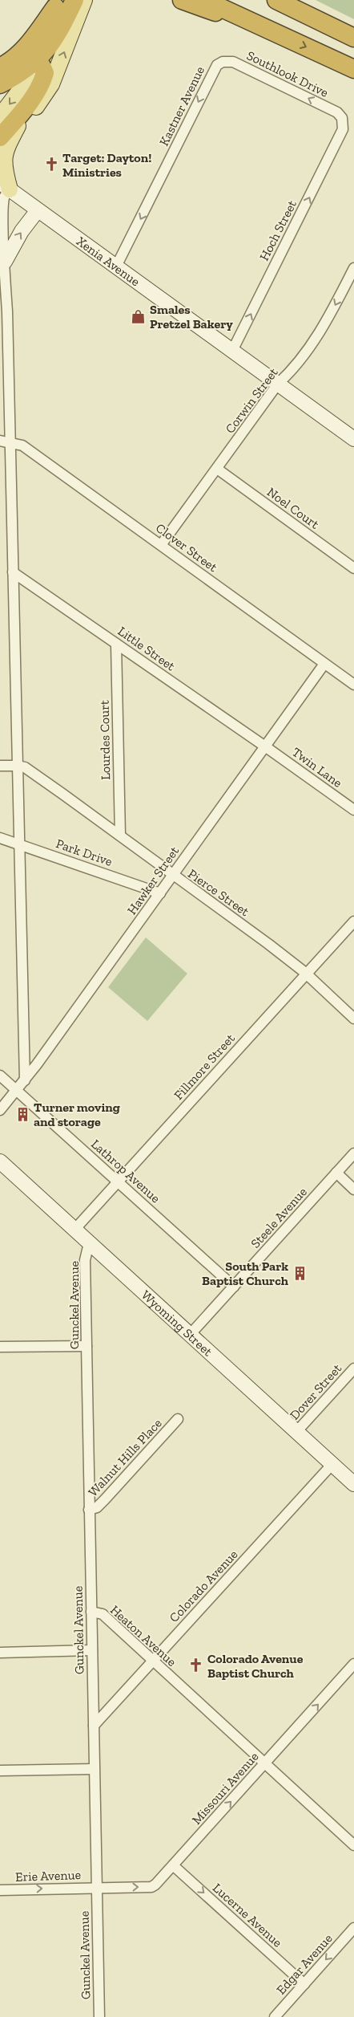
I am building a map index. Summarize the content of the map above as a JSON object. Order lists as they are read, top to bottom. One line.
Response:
{"streets":{"street":["Southlook Drive","Kastner Avenue","Hoch Street","Xenia Avenue","Corwin Street","Noel Court","Clover Street","Little Street","Lourdes Court","Twin Lane","Park Drive","Hawker Street","Pierce Street","Fillmore Street","Lathrop Avenue","Steele Avenue","Gunckel Avenue","Wyoming Street","Dover Street","Walnut Hills Place","Colorado Avenue","Heaton Avenue","Missouri Avenue","Erie Avenue","Lucerne Avenue","Edgar Avenue"]},"crossings":[["Southlook Drive","Kastner Avenue"],["Southlook Drive","Hoch Street"],["Kastner Avenue","Xenia Avenue"],["Hoch Street","Xenia Avenue"],["Xenia Avenue","Corwin Street"],["Corwin Street","Noel Court"],["Corwin Street","Clover Street"],["Clover Street","Hawker Street"],["Little Street","Lourdes Court"],["Little Street","Twin Lane"],["Little Street","Hawker Street"],["Lourdes Court","Pierce Street"],["Twin Lane","Hawker Street"],["Park Drive","Hawker Street"],["Hawker Street","Pierce Street"],["Hawker Street","Lathrop Avenue"],["Pierce Street","Fillmore Street"],["Fillmore Street","Lathrop Avenue"],["Fillmore Street","Wyoming Street"],["Lathrop Avenue","Steele Avenue"],["Steele Avenue","Wyoming Street"],["Gunckel Avenue","Wyoming Street"],["Gunckel Avenue","Walnut Hills Place"],["Gunckel Avenue","Colorado Avenue"],["Gunckel Avenue","Heaton Avenue"],["Gunckel Avenue","Missouri Avenue"],["Gunckel Avenue","Erie Avenue"],["Wyoming Street","Dover Street"],["Wyoming Street","Colorado Avenue"],["Colorado Avenue","Heaton Avenue"],["Heaton Avenue","Missouri Avenue"],["Missouri Avenue","Erie Avenue"],["Missouri Avenue","Lucerne Avenue"],["Lucerne Avenue","Edgar Avenue"]],"one_way":["Southlook Drive","Kastner Avenue","Hoch Street","Corwin Street","Missouri Avenue","Erie Avenue","Lucerne Avenue","Edgar Avenue"],"places":{"church":["Target: Dayton! Ministries","Colorado Avenue Baptist Church"],"shop":["Smales Pretzel Bakery"],"building":["Turner moving and storage","South Park Baptist Church"]}}
